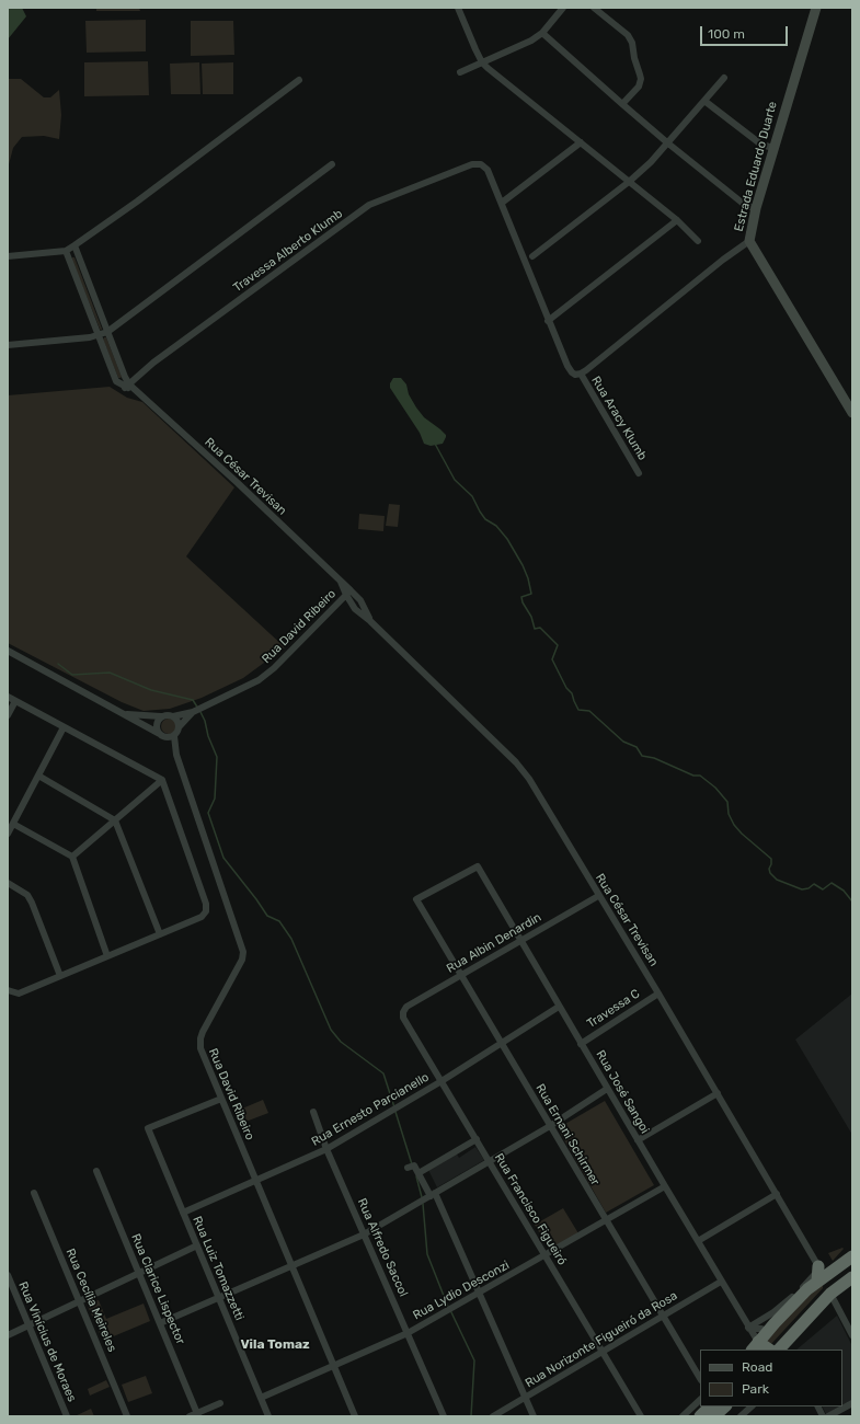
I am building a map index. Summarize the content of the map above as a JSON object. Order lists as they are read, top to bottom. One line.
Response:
{"streets":{"street":["Estrada Eduardo Duarte","Travessa Alberto Klumb","Rua Aracy Klumb","Rua César Trevisan","Rua David Ribeiro","Rua Albin Denardin","Travessa C","Rua José Sangoi","Rua Ernesto Parcianello","Rua Ernani Schirmer","Rua Francisco Figueiró","Rua Alfredo Saccol","Rua Luiz Tomazzetti","Rua Clarice Lispector","Rua Lydio Desconzi","Rua Cecília Meireles","Rua Norizonte Figueiró da Rosa","Rua Vinícius de Moraes"]},"crossings":[["Travessa Alberto Klumb","Rua Aracy Klumb"],["Travessa Alberto Klumb","Rua César Trevisan"],["Rua César Trevisan","Rua David Ribeiro"],["Rua César Trevisan","Rua Albin Denardin"],["Rua César Trevisan","Travessa C"],["Rua David Ribeiro","Rua Ernesto Parcianello"],["Rua David Ribeiro","Rua Luiz Tomazzetti"],["Rua David Ribeiro","Rua Lydio Desconzi"],["Rua Albin Denardin","Rua José Sangoi"],["Rua Albin Denardin","Rua Ernani Schirmer"],["Rua Albin Denardin","Rua Francisco Figueiró"],["Travessa C","Rua José Sangoi"],["Rua José Sangoi","Rua Ernesto Parcianello"],["Rua José Sangoi","Rua Ernani Schirmer"],["Rua José Sangoi","Rua Lydio Desconzi"],["Rua José Sangoi","Rua Norizonte Figueiró da Rosa"],["Rua Ernesto Parcianello","Rua Ernani Schirmer"],["Rua Ernesto Parcianello","Rua Francisco Figueiró"],["Rua Ernesto Parcianello","Rua Alfredo Saccol"],["Rua Ernesto Parcianello","Rua Luiz Tomazzetti"],["Rua Ernani Schirmer","Rua Lydio Desconzi"],["Rua Ernani Schirmer","Rua Norizonte Figueiró da Rosa"],["Rua Francisco Figueiró","Rua Lydio Desconzi"],["Rua Francisco Figueiró","Rua Norizonte Figueiró da Rosa"],["Rua Alfredo Saccol","Rua Lydio Desconzi"],["Rua Luiz Tomazzetti","Rua Lydio Desconzi"]],"districts":["Vila Tomaz"],"legend":["Road","Park"],"scale_bar":"100 m"}
